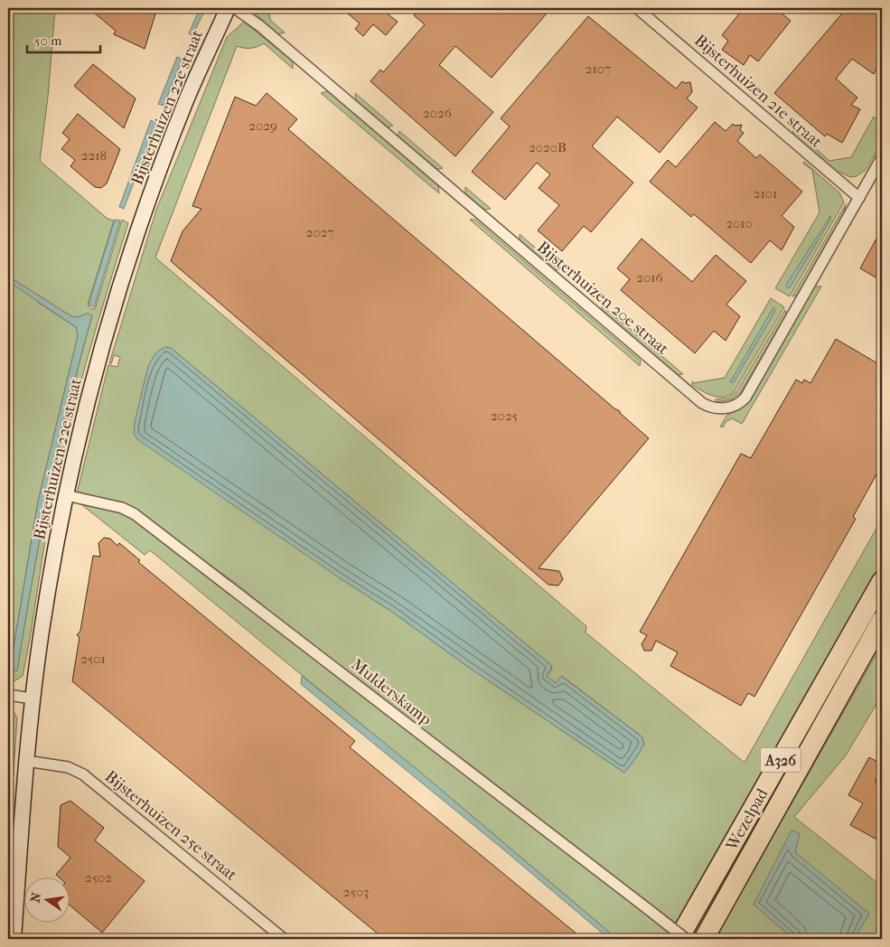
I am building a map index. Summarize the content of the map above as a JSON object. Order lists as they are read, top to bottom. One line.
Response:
{"streets":{"highway":["A326","Wezelpad"],"main road":["Bijsterhuizen 22e straat"],"street":["Bijsterhuizen 21e straat","Bijsterhuizen 20e straat","Mulderskamp","Bijsterhuizen 25e straat"]},"crossings":[["Bijsterhuizen 21e straat","Bijsterhuizen 20e straat"],["Bijsterhuizen 22e straat","Mulderskamp"],["Bijsterhuizen 22e straat","Bijsterhuizen 25e straat"]],"house_numbers":["2107","2026","2029","2020B","2218","2101","2010","2027","2016","2025","2501","2502","2503"],"scale_bar":"50 m","north":"left"}
